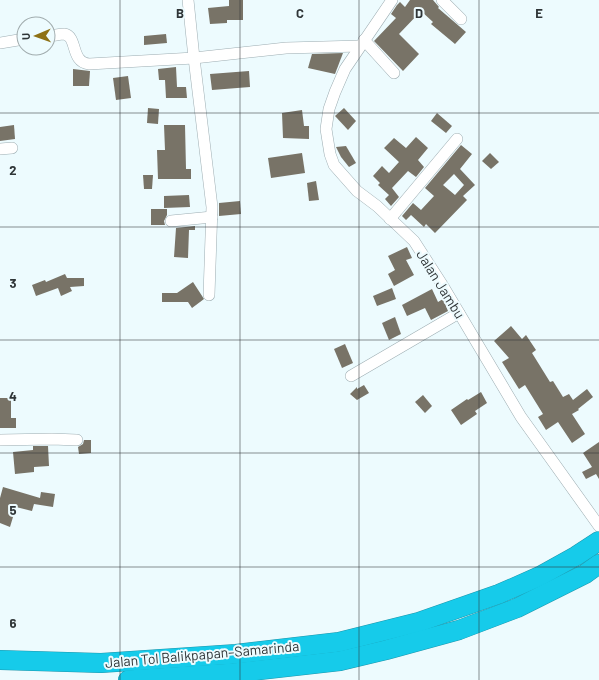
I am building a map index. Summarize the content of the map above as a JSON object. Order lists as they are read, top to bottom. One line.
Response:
{"streets":{"highway":["Jalan Tol Balikpapan–Samarinda"],"street":["Jalan Jambu"]},"north":"left","grid":{"columns":["B","C","D","E"],"rows":["2","3","4","5","6"]}}
